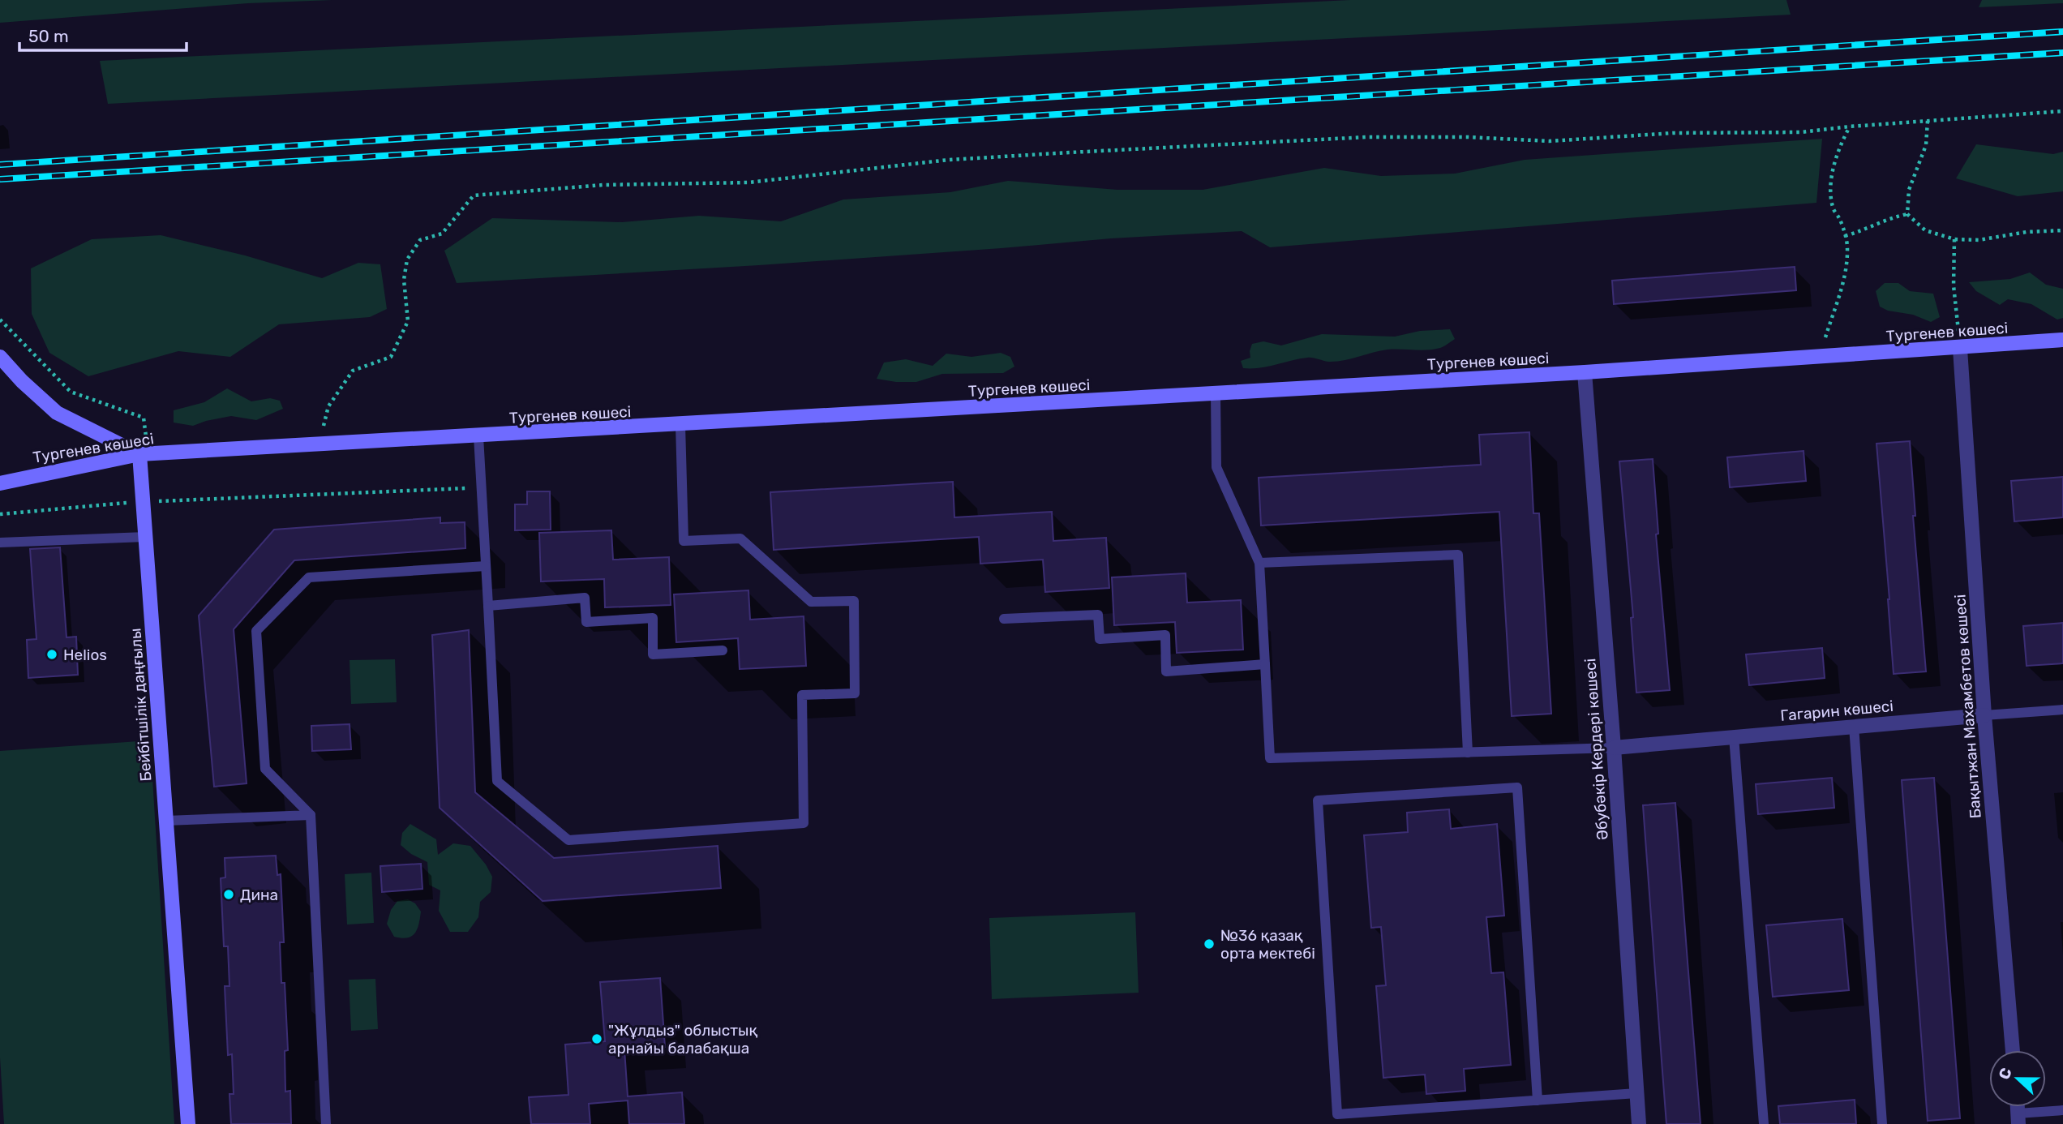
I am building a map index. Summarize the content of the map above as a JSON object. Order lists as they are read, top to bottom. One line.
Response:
{"streets":{"main road":["Тургенев көшесі","Бейбітшілік даңғылы"],"street":["Бақытжан Махамбетов көшесі","Гагарин көшесі","Әбубәкір Кердері көшесі"]},"crossings":[["Тургенев көшесі","Бейбітшілік даңғылы"],["Тургенев көшесі","Бақытжан Махамбетов көшесі"],["Тургенев көшесі","Әбубәкір Кердері көшесі"],["Бақытжан Махамбетов көшесі","Гагарин көшесі"],["Гагарин көшесі","Әбубәкір Кердері көшесі"]],"places":["Helios","Дина","№36 қазақ орта мектебі","\"Жұлдыз\" облыстық арнайы балабақша"],"scale_bar":"50 m","north":"left"}
